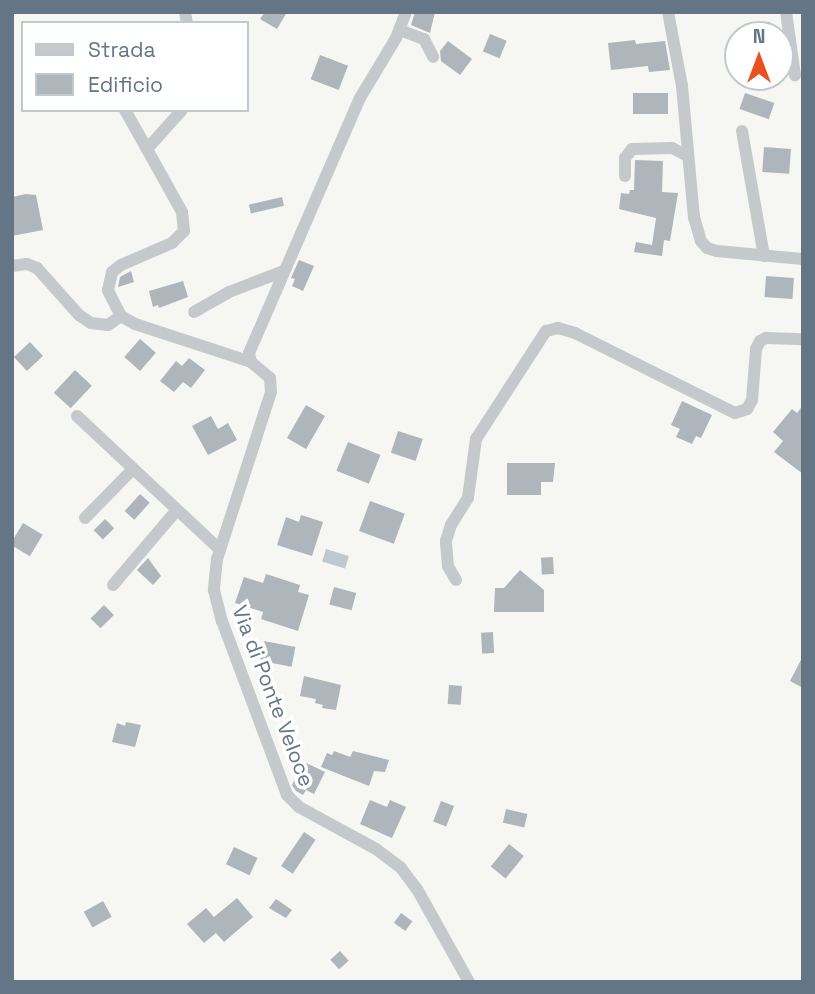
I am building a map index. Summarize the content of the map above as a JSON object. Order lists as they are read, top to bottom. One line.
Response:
{"streets":{"street":["Via di Ponte Veloce"]},"legend":["Strada","Edificio"],"north":"top"}
